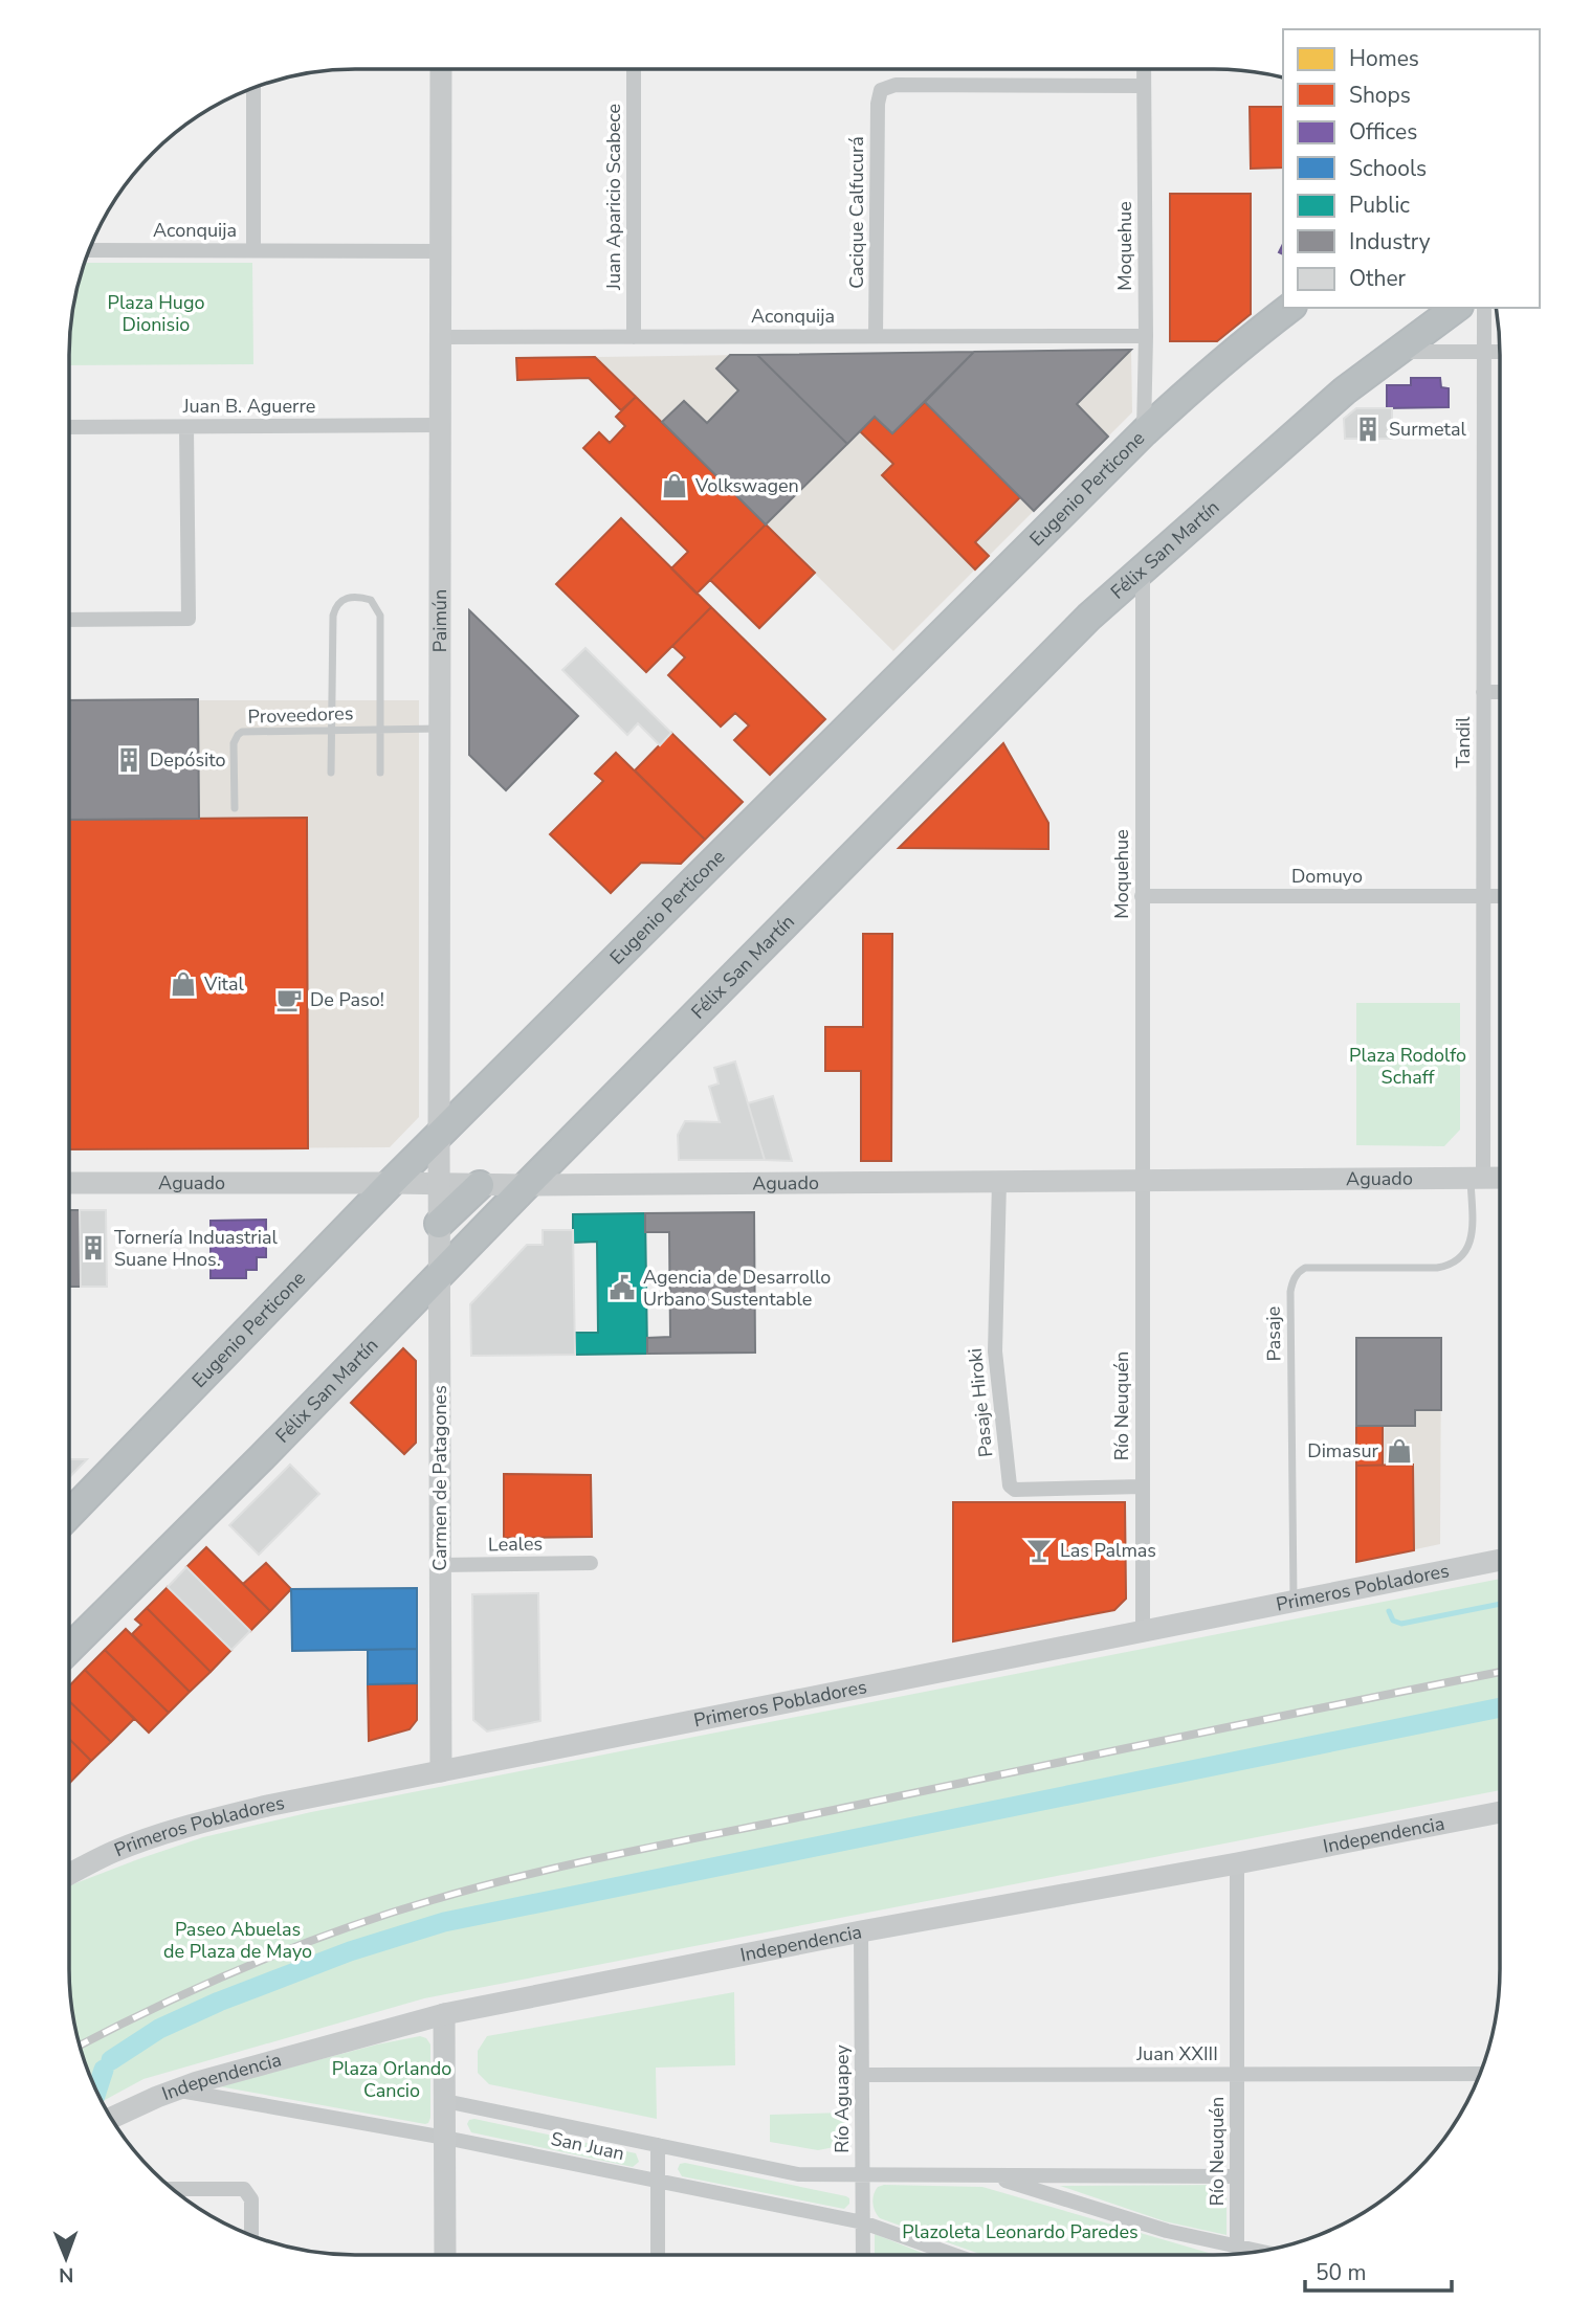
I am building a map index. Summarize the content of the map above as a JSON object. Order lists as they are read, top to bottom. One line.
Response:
{"streets":{"highway":["Eugenio Perticone","Félix San Martín"],"street":["Juan Aparicio Scabece","Cacique Calfucurá","Aconquija","Moquehue","Juan B. Aguerre","Paimún","Tandil","Domuyo","Aguado","Pasaje Hiroki","Río Neuquén","Carmen de Patagones","Leales","Primeros Pobladores","Independencia","Juan XXIII","Río Aguapey","San Juan"],"lane":["Proveedores","Pasaje"]},"crossings":[["Juan Aparicio Scabece","Aconquija"],["Cacique Calfucurá","Aconquija"],["Cacique Calfucurá","Moquehue"],["Aconquija","Moquehue"],["Aconquija","Paimún"],["Moquehue","Eugenio Perticone"],["Moquehue","Félix San Martín"],["Moquehue","Domuyo"],["Moquehue","Aguado"],["Moquehue","Río Neuquén"],["Juan B. Aguerre","Paimún"],["Eugenio Perticone","Paimún"],["Eugenio Perticone","Aguado"],["Félix San Martín","Aguado"],["Félix San Martín","Carmen de Patagones"],["Paimún","Proveedores"],["Paimún","Aguado"],["Paimún","Carmen de Patagones"],["Tandil","Domuyo"],["Tandil","Aguado"],["Tandil","Pasaje"],["Aguado","Pasaje"],["Aguado","Pasaje Hiroki"],["Aguado","Río Neuquén"],["Aguado","Carmen de Patagones"],["Pasaje","Primeros Pobladores"],["Pasaje Hiroki","Río Neuquén"],["Río Neuquén","Primeros Pobladores"],["Río Neuquén","Independencia"],["Río Neuquén","Juan XXIII"],["Río Neuquén","San Juan"],["Carmen de Patagones","Leales"],["Carmen de Patagones","Primeros Pobladores"],["Independencia","Río Aguapey"],["Independencia","San Juan"],["Juan XXIII","Río Aguapey"],["Río Aguapey","San Juan"]],"parks":["Plaza Hugo Dionisio","Plaza Rodolfo Schaff","Paseo Abuelas de Plaza de Mayo","Plaza Orlando Cancio","Plazoleta Leonardo Paredes"],"places":{"building":["Surmetal","Depósito","Tornería Induastrial Suane Hnos."],"shop":["Volkswagen","Vital","Dimasur"],"cafe":["De Paso!"],"public building":["Agencia de Desarrollo Urbano Sustentable"],"bar":["Las Palmas"]},"legend":["Homes","Shops","Offices","Schools","Public","Industry","Other"],"scale_bar":"50 m","north":"bottom"}
